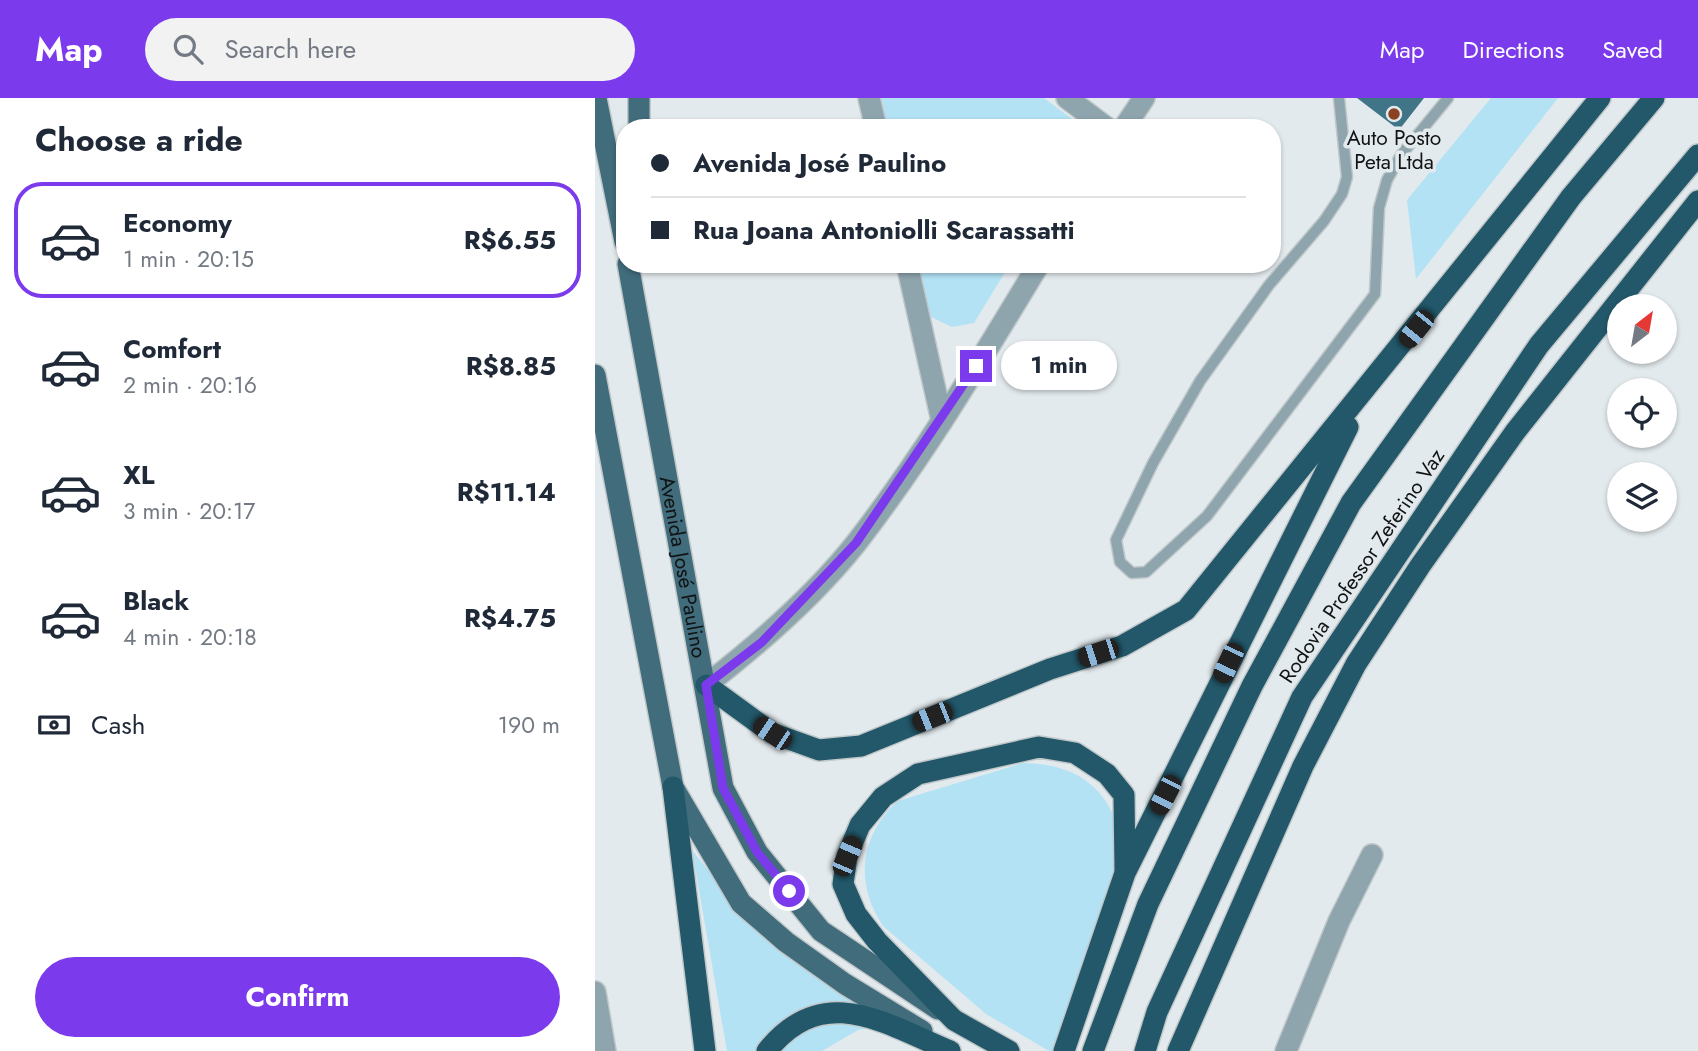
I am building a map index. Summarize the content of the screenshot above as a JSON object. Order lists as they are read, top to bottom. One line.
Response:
{"streets":{"highway":["Rodovia Professor Zeferino Vaz"],"main road":["Avenida José Paulino"]},"places":["Auto Posto Peta Ltda"],"north":"top right","page":{"header":"Map","search":"Search here","nav":["Map","Directions","Saved"],"heading":"Choose a ride","banner":["Avenida José Paulino","Rua Joana Antoniolli Scarassatti"],"list":[{"name":"Economy","note":"1 min · 20:15","value":"R$6.55"},{"name":"Comfort","note":"2 min · 20:16","value":"R$8.85"},{"name":"XL","note":"3 min · 20:17","value":"R$11.14"},{"name":"Black","note":"4 min · 20:18","value":"R$4.75"}],"bubble":"1 min","pay":["Cash","190 m"],"buttons":"Confirm"}}
